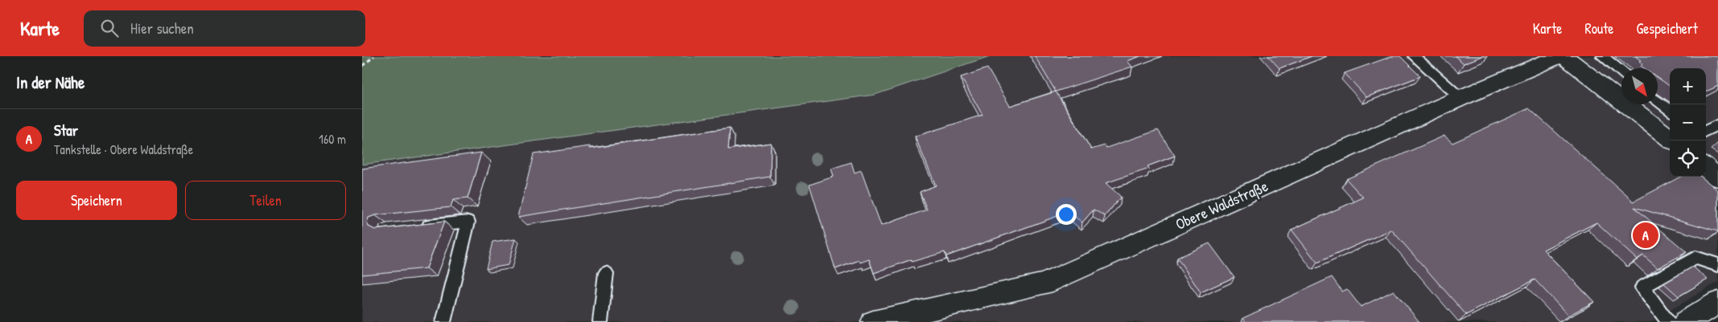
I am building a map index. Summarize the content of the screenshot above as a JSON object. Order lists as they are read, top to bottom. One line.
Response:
{"streets":{"street":["Obere Waldstraße"]},"north":"bottom right","page":{"header":"Karte","search":"Hier suchen","nav":["Karte","Route","Gespeichert"],"heading":"In der Nähe","map_buttons":["+","−"],"list":[{"mark":"A","name":"Star","note":"Tankstelle · Obere Waldstraße","value":"160 m"}],"buttons":["Speichern","Teilen"],"pins":"A"}}
